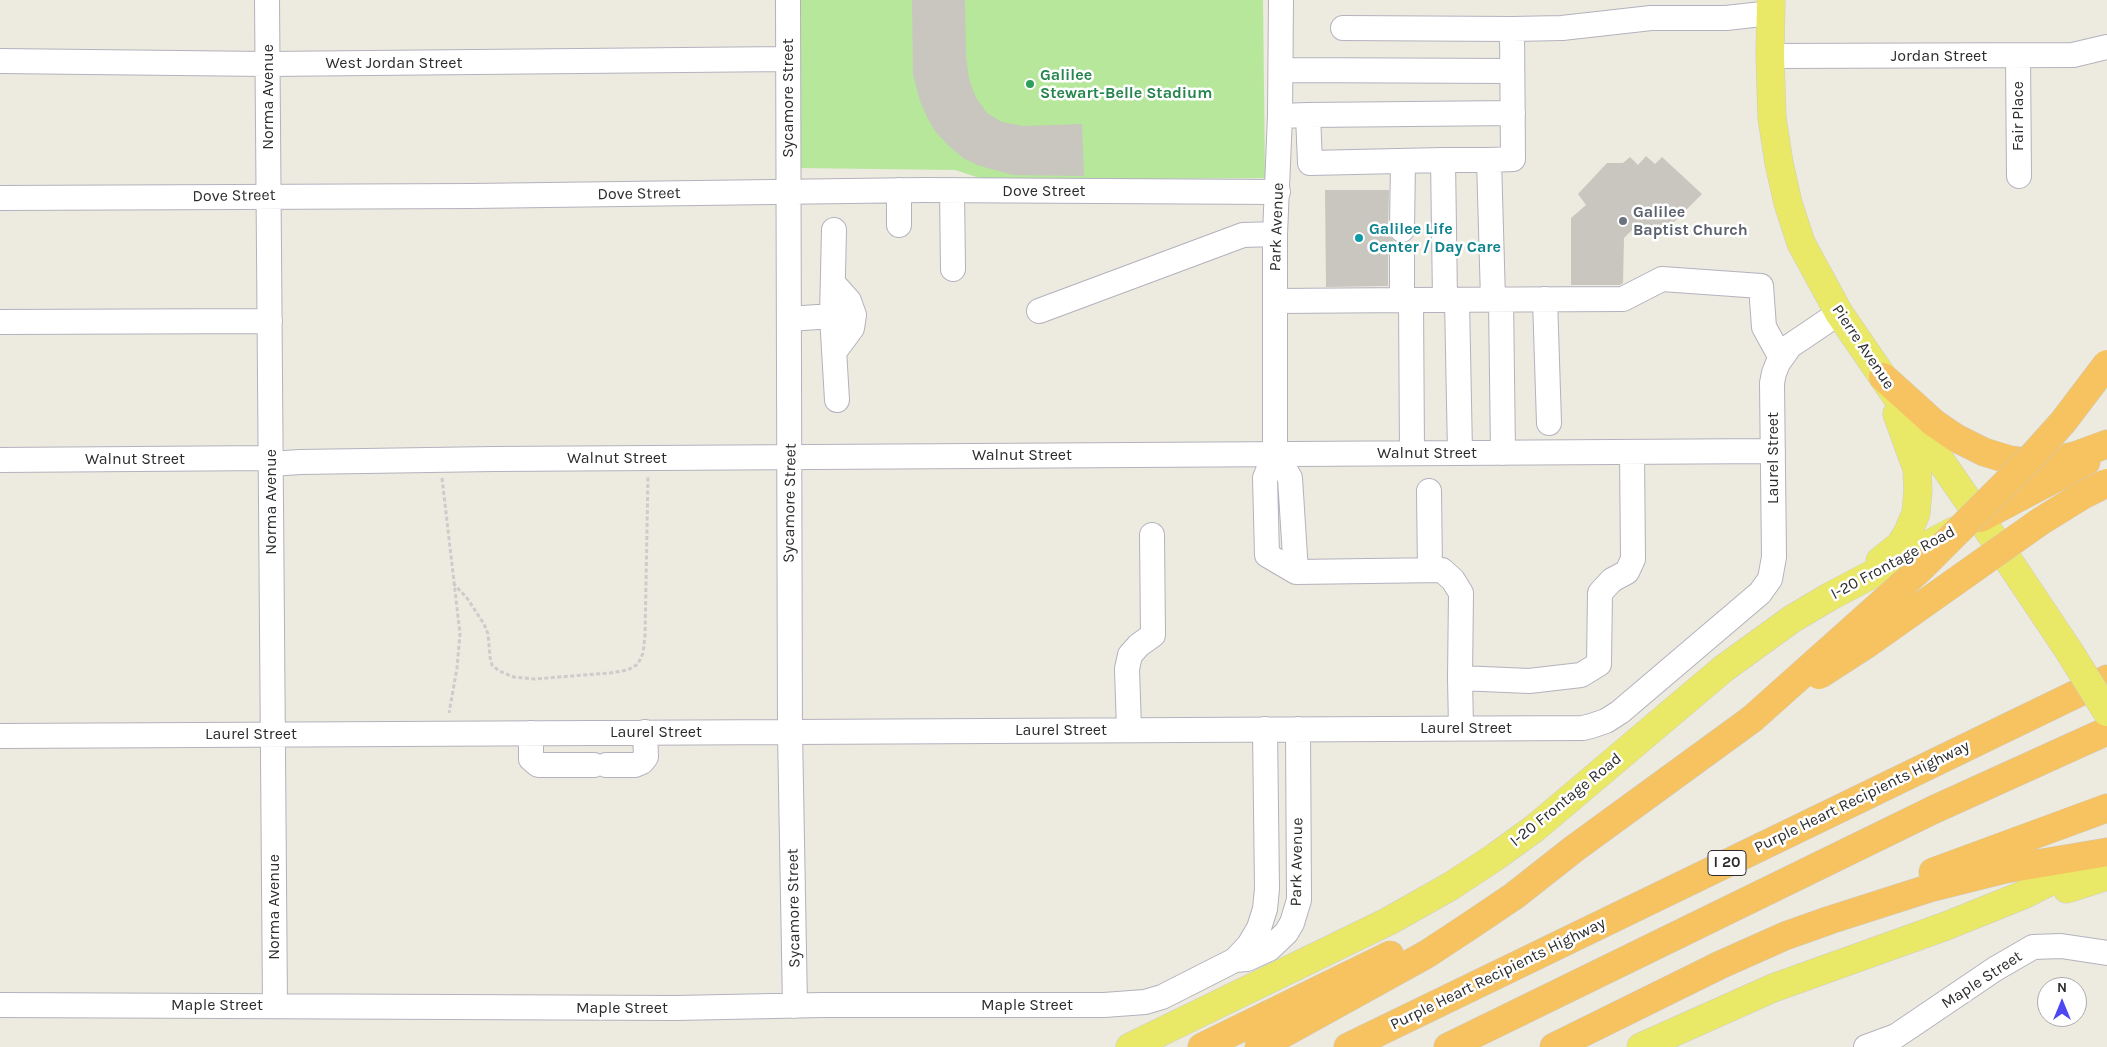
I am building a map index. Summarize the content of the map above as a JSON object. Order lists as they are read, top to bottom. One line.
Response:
{"streets":{"highway":["Purple Heart Recipients Highway","I 20"],"main road":["Pierre Avenue","I-20 Frontage Road"],"street":["Jordan Street","West Jordan Street","Norma Avenue","Sycamore Street","Fair Place","Dove Street","Park Avenue","Walnut Street","Laurel Street","Maple Street"]},"crossings":[["Jordan Street","Fair Place"],["Jordan Street","Pierre Avenue"],["West Jordan Street","Norma Avenue"],["West Jordan Street","Sycamore Street"],["Norma Avenue","Dove Street"],["Norma Avenue","Walnut Street"],["Norma Avenue","Laurel Street"],["Norma Avenue","Maple Street"],["Sycamore Street","Dove Street"],["Sycamore Street","Walnut Street"],["Sycamore Street","Laurel Street"],["Sycamore Street","Maple Street"],["Dove Street","Park Avenue"],["Park Avenue","Walnut Street"],["Park Avenue","Laurel Street"],["Park Avenue","Maple Street"],["Pierre Avenue","Laurel Street"],["Pierre Avenue","I-20 Frontage Road"],["Walnut Street","Laurel Street"]],"places":["Galilee Stewart-Belle Stadium","Galilee Baptist Church","Galilee Life Center / Day Care"],"north":"top"}
